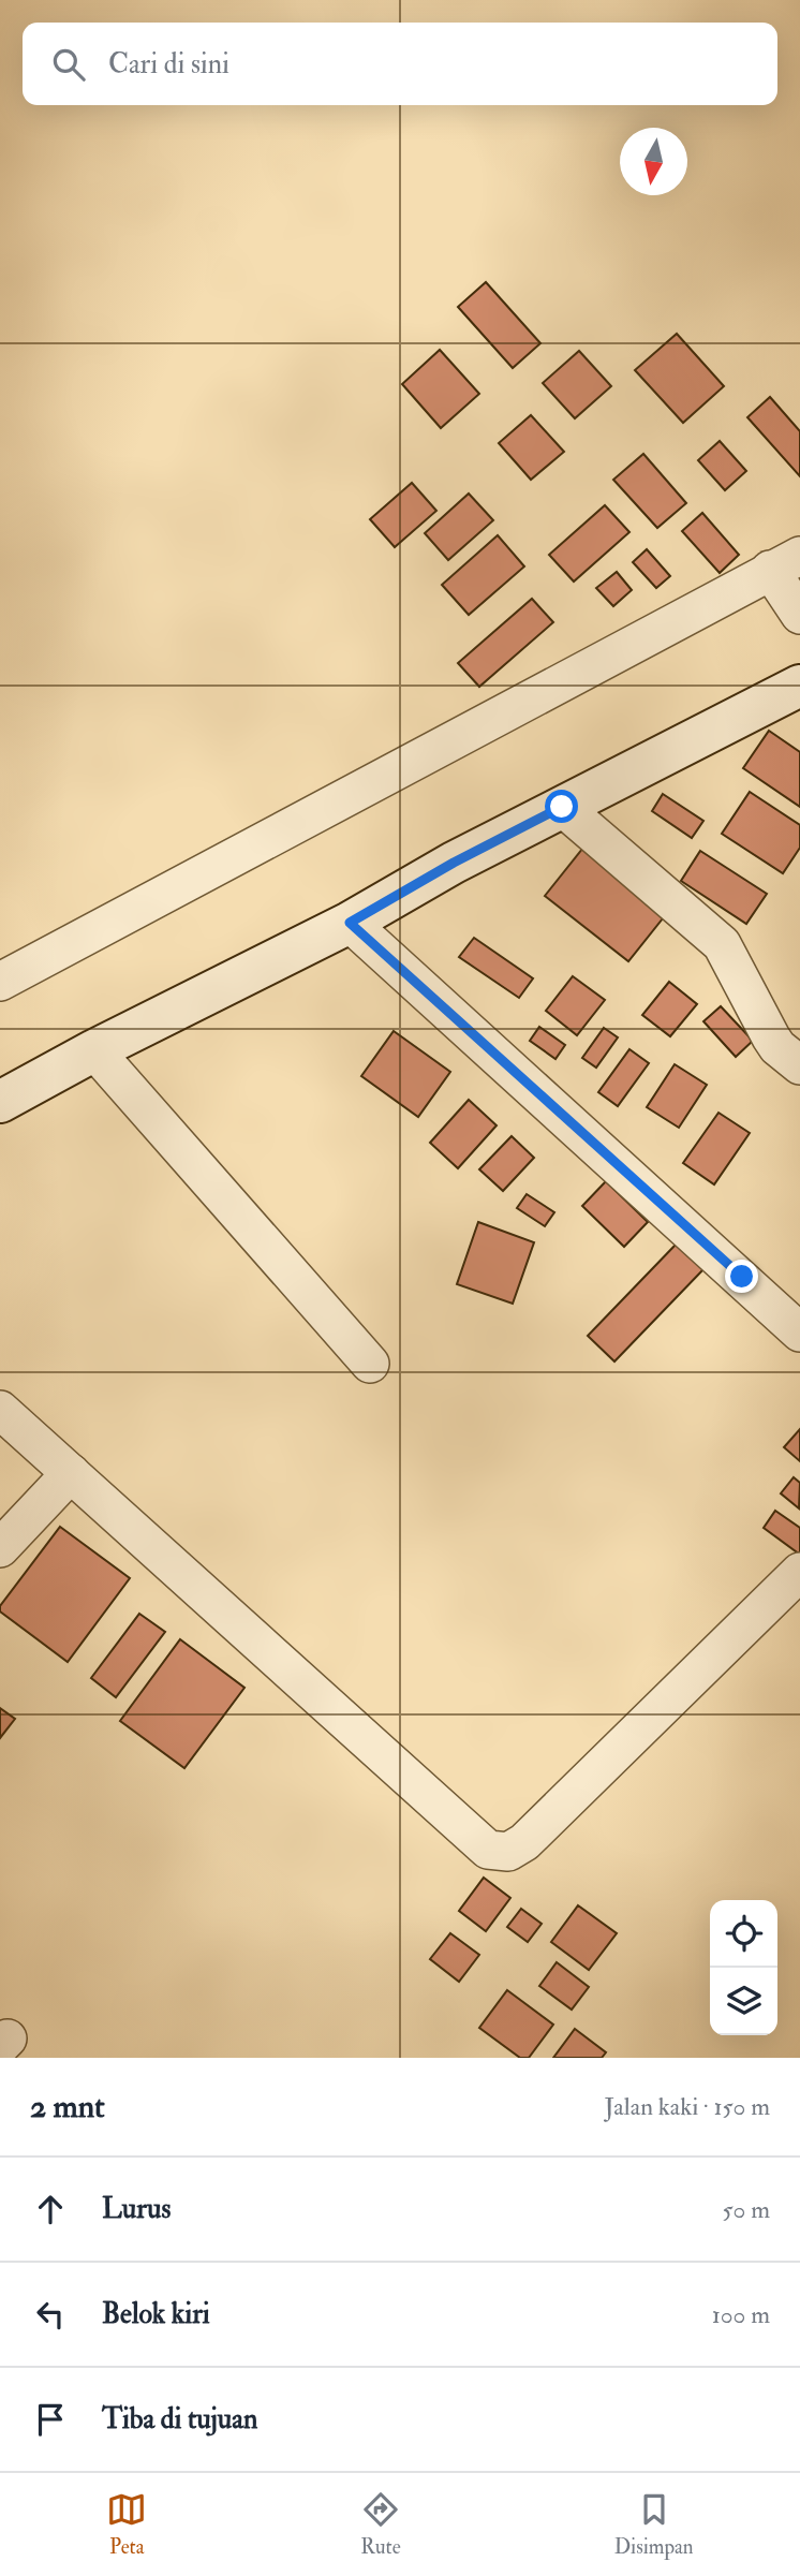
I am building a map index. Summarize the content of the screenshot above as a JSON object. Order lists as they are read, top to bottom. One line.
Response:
{"north":"bottom","page":{"search":"Cari di sini","heading":["2 mnt","Jalan kaki · 150 m"],"list":[["Lurus","50 m"],["Belok kiri","100 m"],"Tiba di tujuan"],"nav":["Peta","Rute","Disimpan"]}}
